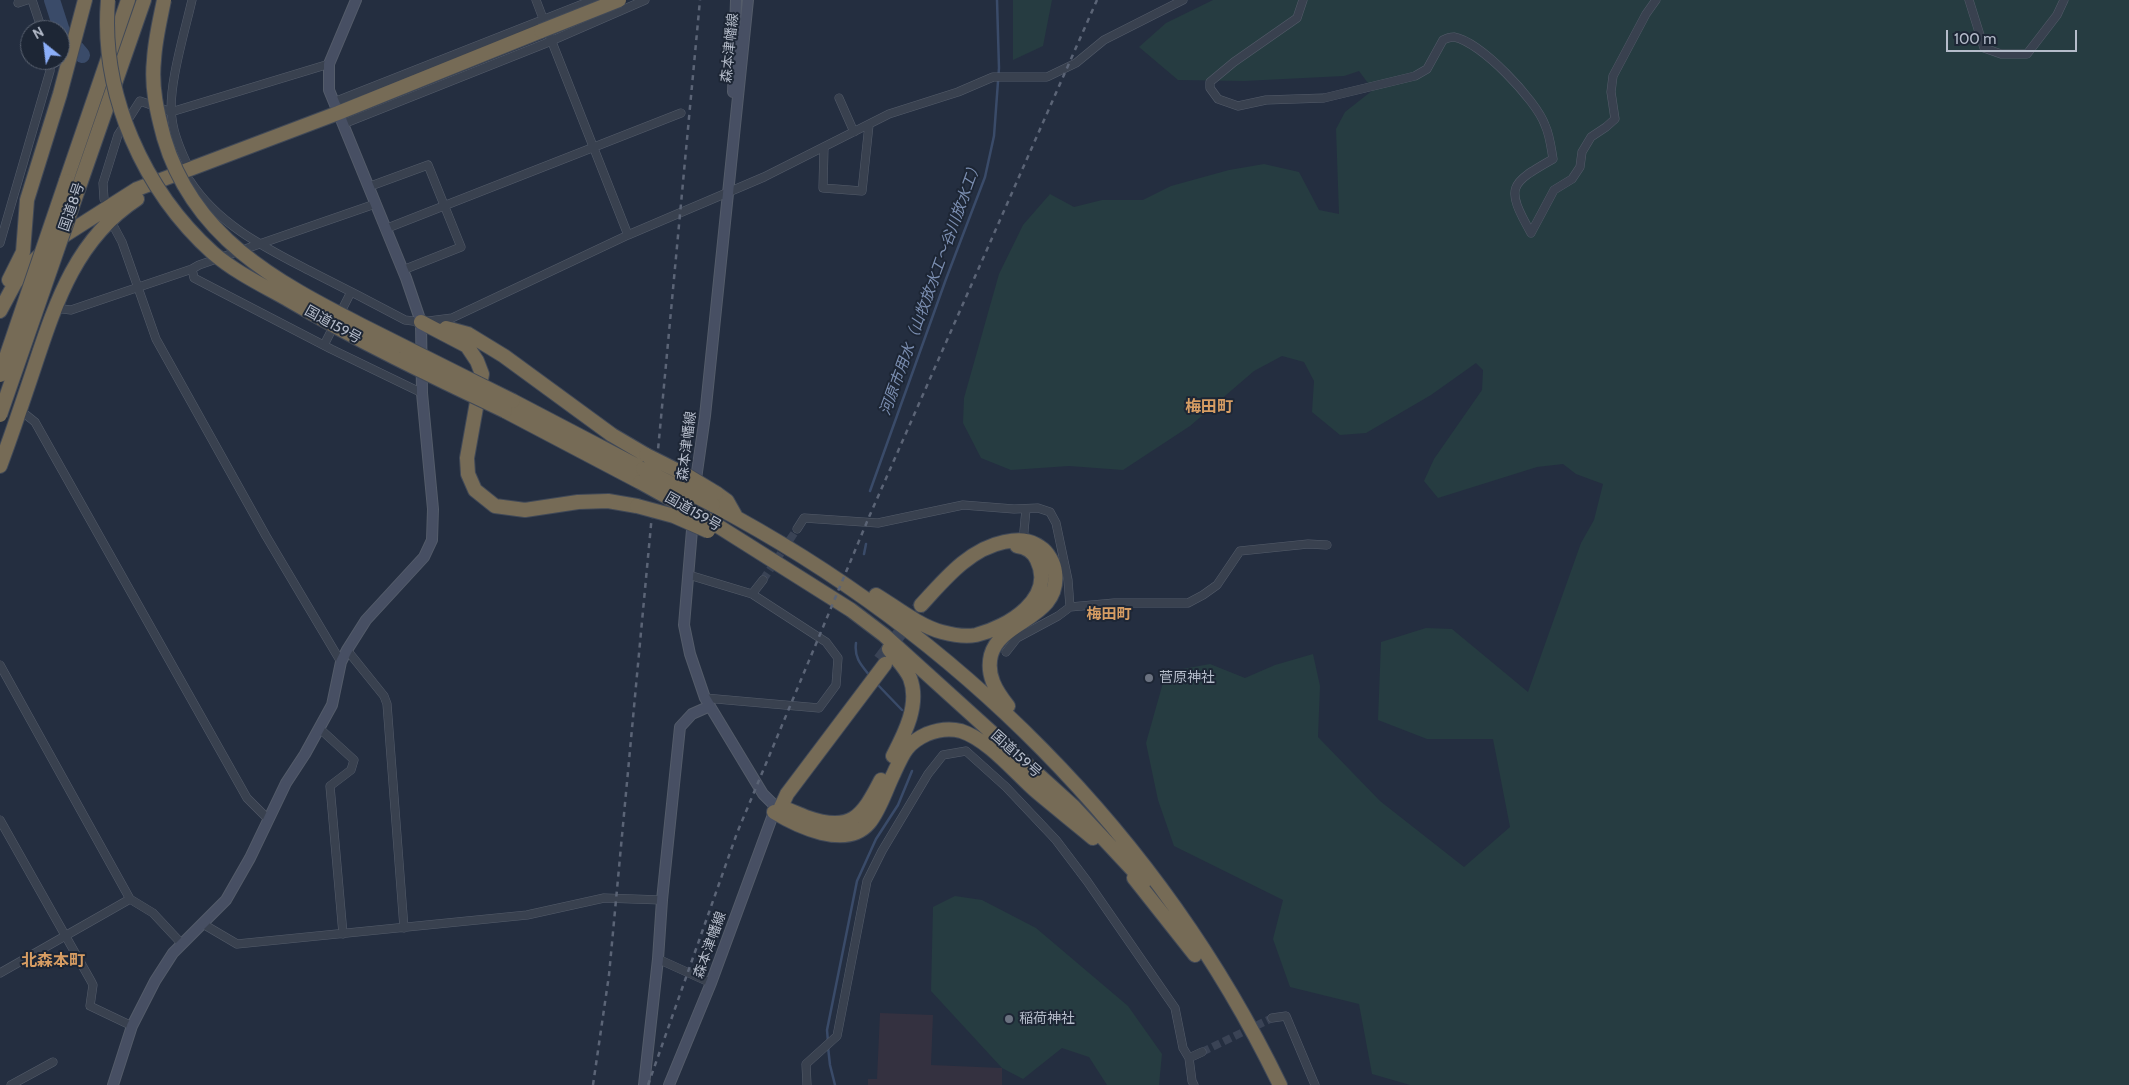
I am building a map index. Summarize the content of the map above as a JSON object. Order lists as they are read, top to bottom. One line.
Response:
{"streets":{"highway":["国道8号","国道159号"],"street":["森本津幡線"]},"districts":["梅田町","梅田町","北森本町"],"water":["河原市用水（山牧放水工～谷川放水工）"],"places":["菅原神社","稲荷神社"],"scale_bar":"100 m","north":"top left"}
